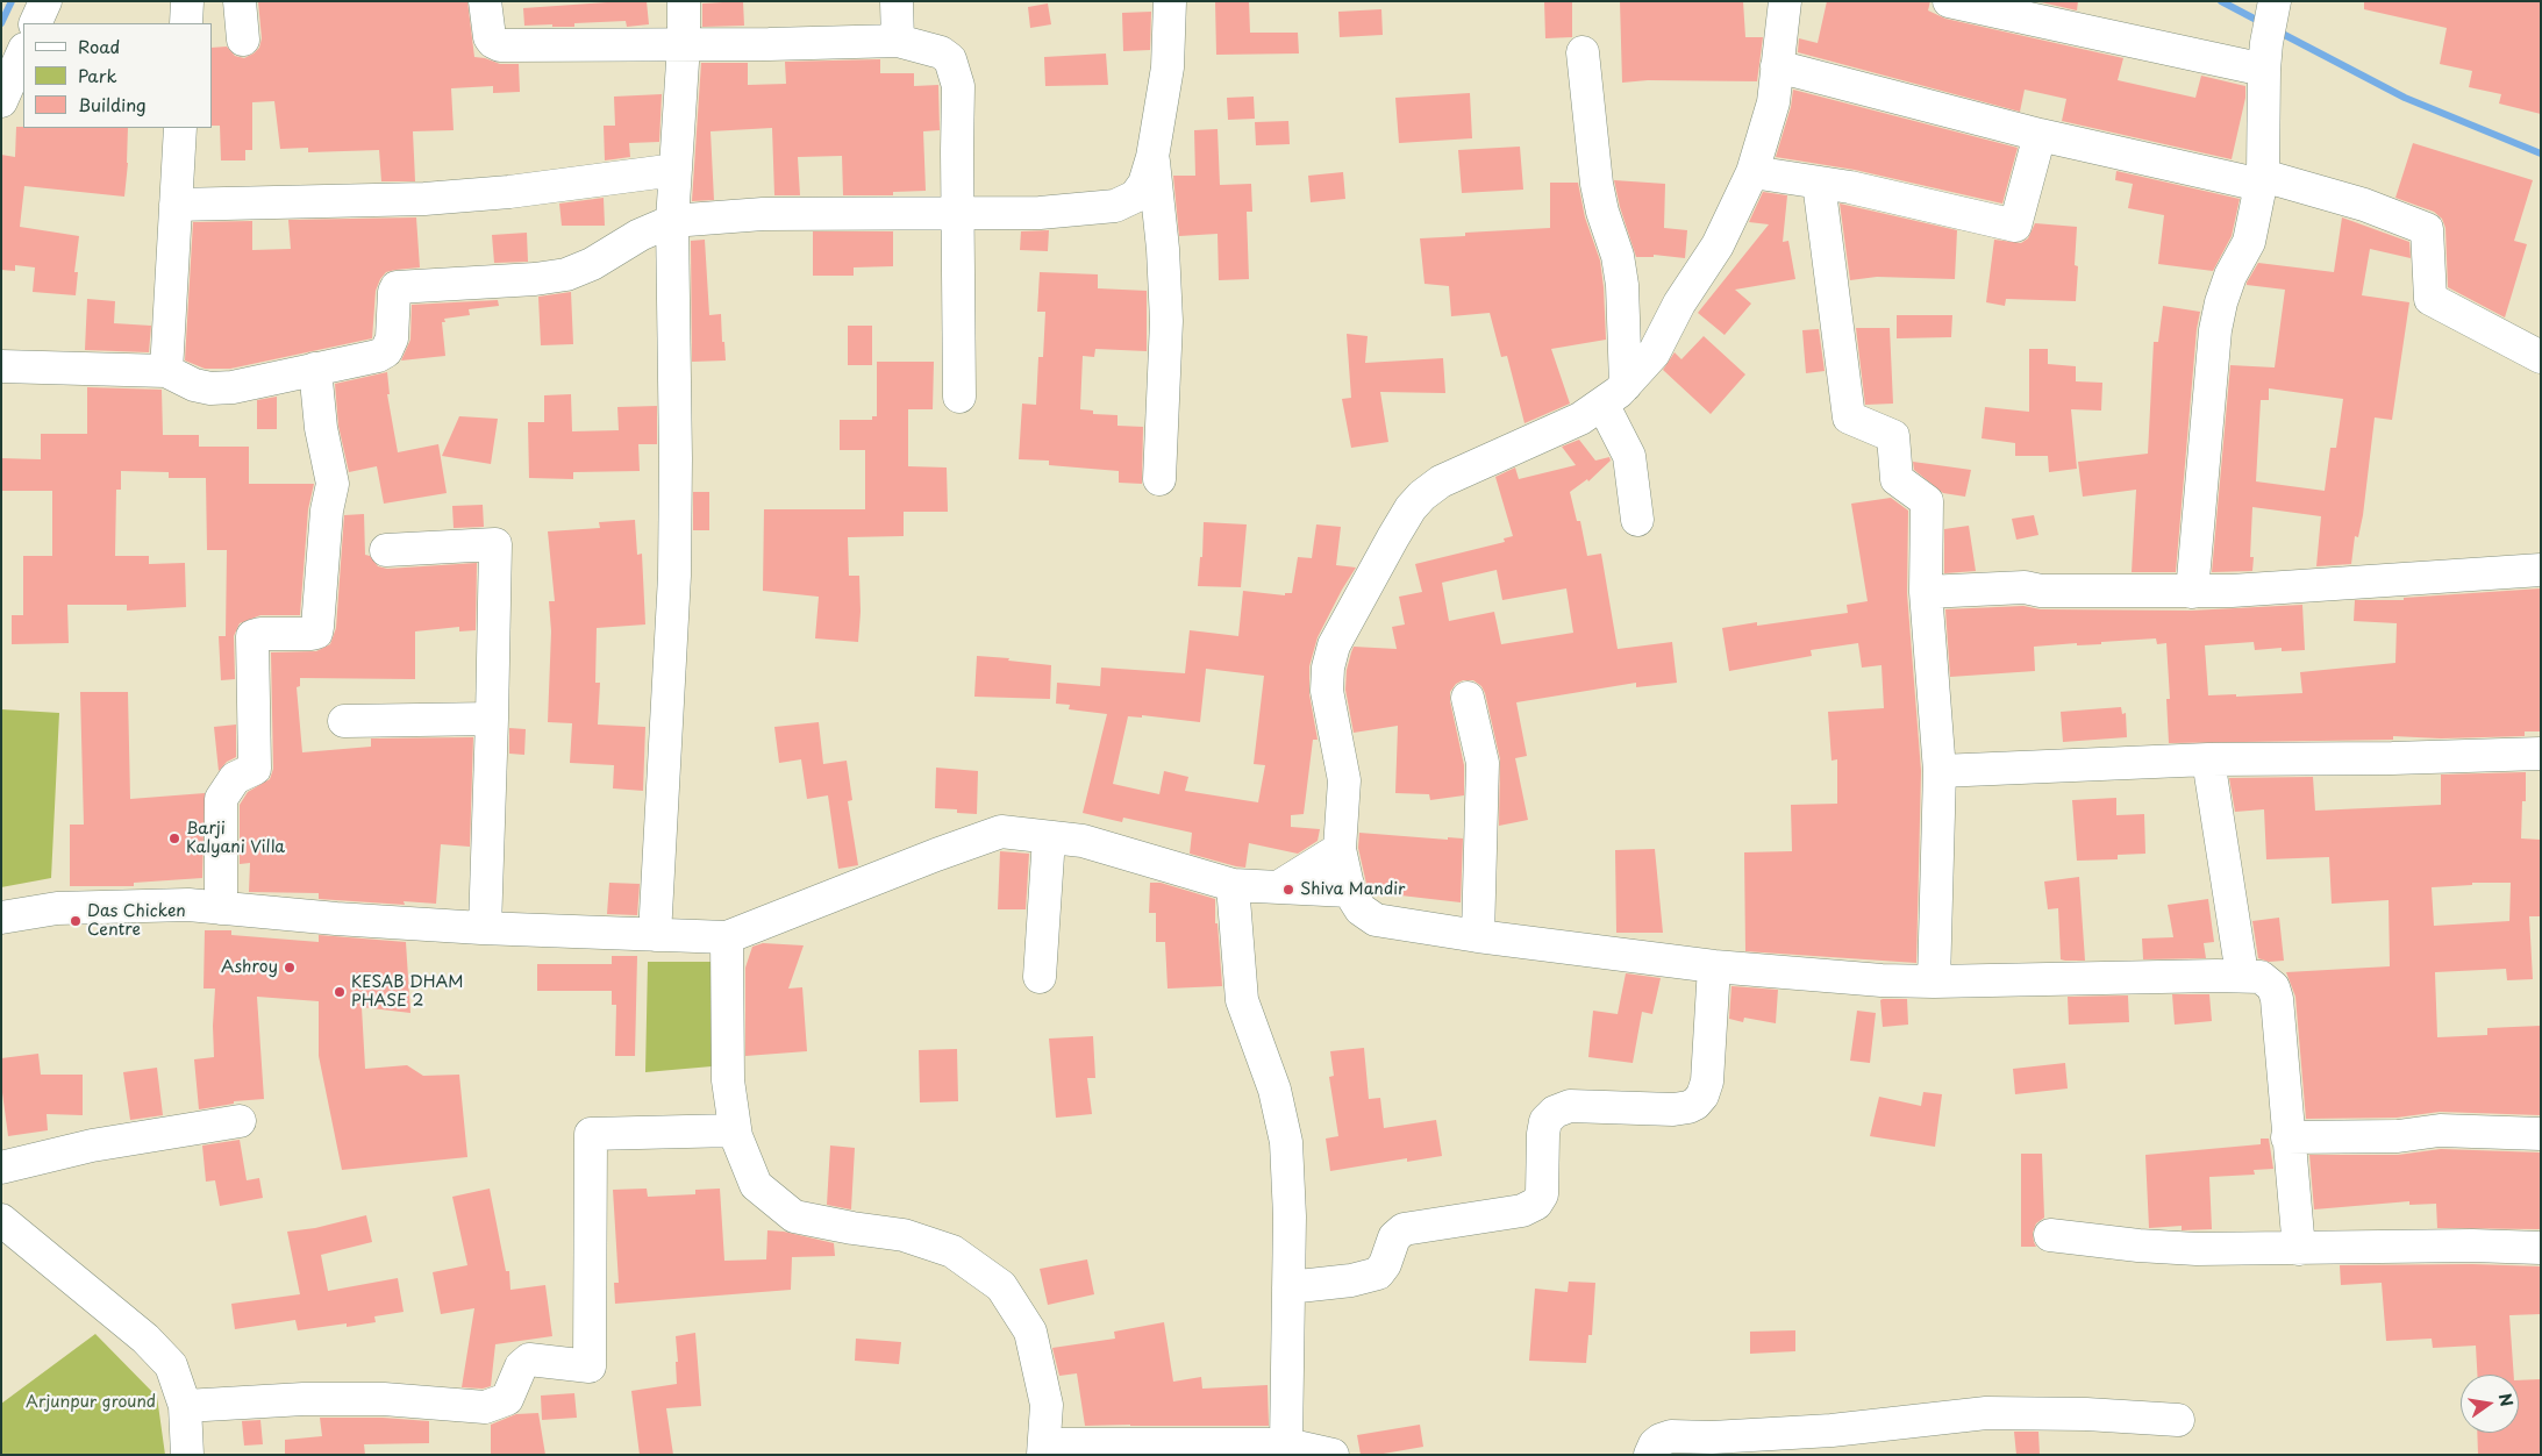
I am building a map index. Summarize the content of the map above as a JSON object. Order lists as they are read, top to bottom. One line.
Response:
{"parks":["Arjunpur ground"],"places":["Barji Kalyani Villa","Shiva Mandir","Das Chicken Centre","Ashroy","KESAB DHAM PHASE 2"],"legend":["Road","Park","Building"],"north":"right"}
